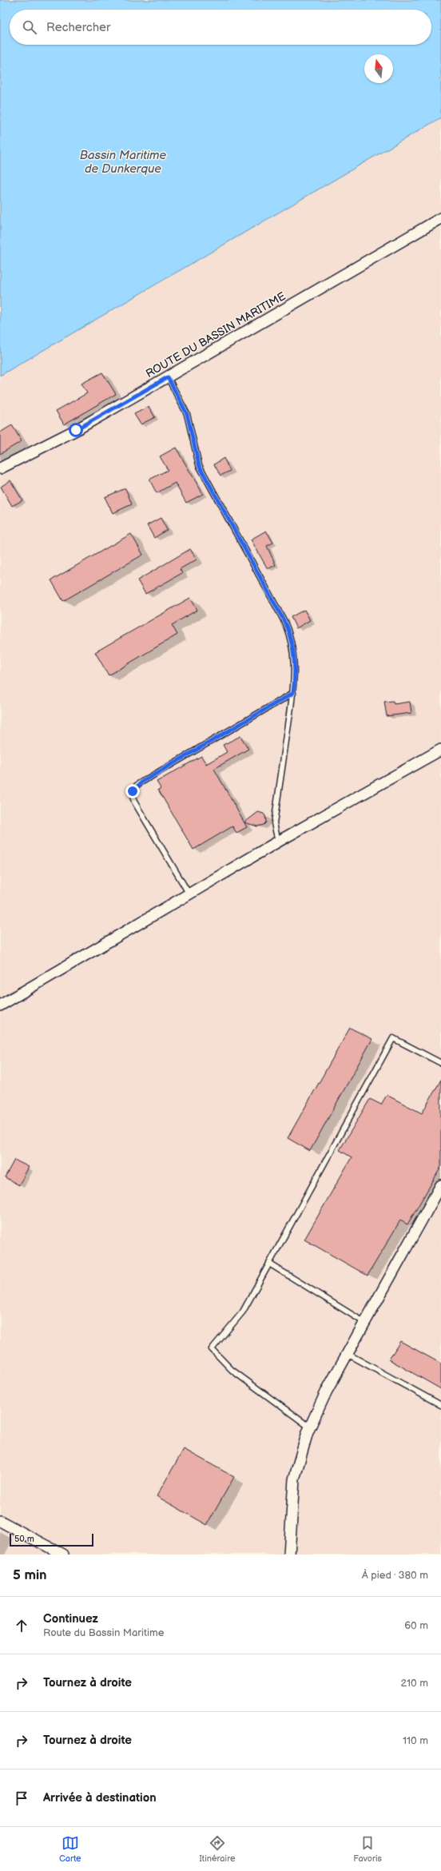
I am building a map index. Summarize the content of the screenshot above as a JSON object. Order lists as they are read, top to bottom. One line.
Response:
{"streets":{"street":["ROUTE DU BASSIN MARITIME"]},"water":["Bassin Maritime de Dunkerque"],"scale_bar":"50 m","north":"top","page":{"search":"Rechercher","scale":"50 m","heading":["5 min","À pied · 380 m"],"list":[["Continuez","Route du Bassin Maritime","60 m"],["Tournez à droite","210 m"],["Tournez à droite","110 m"],"Arrivée à destination"],"nav":["Carte","Itinéraire","Favoris"]}}
